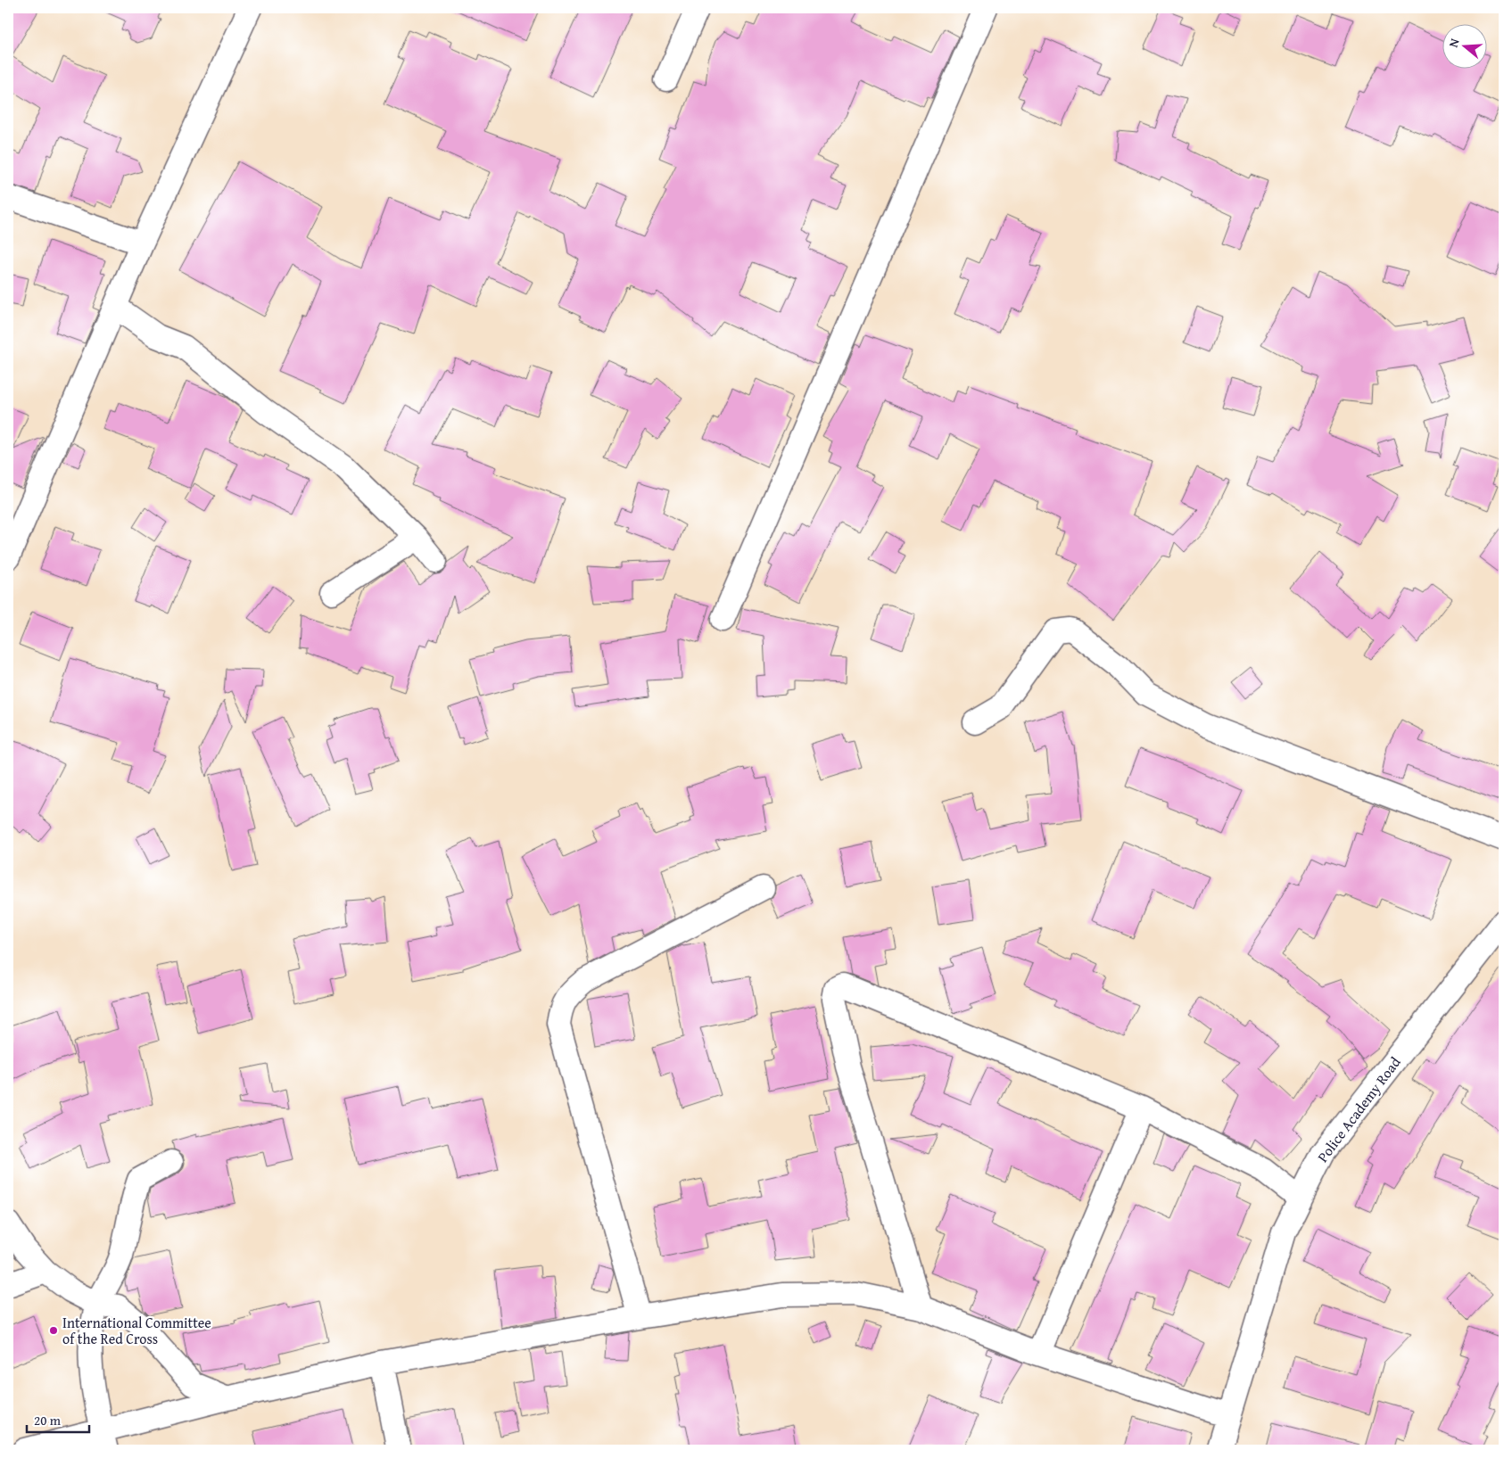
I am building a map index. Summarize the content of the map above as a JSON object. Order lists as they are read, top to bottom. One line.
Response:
{"streets":{"street":["Police Academy Road"]},"places":["International Committee of the Red Cross"],"scale_bar":"20 m","north":"left"}
